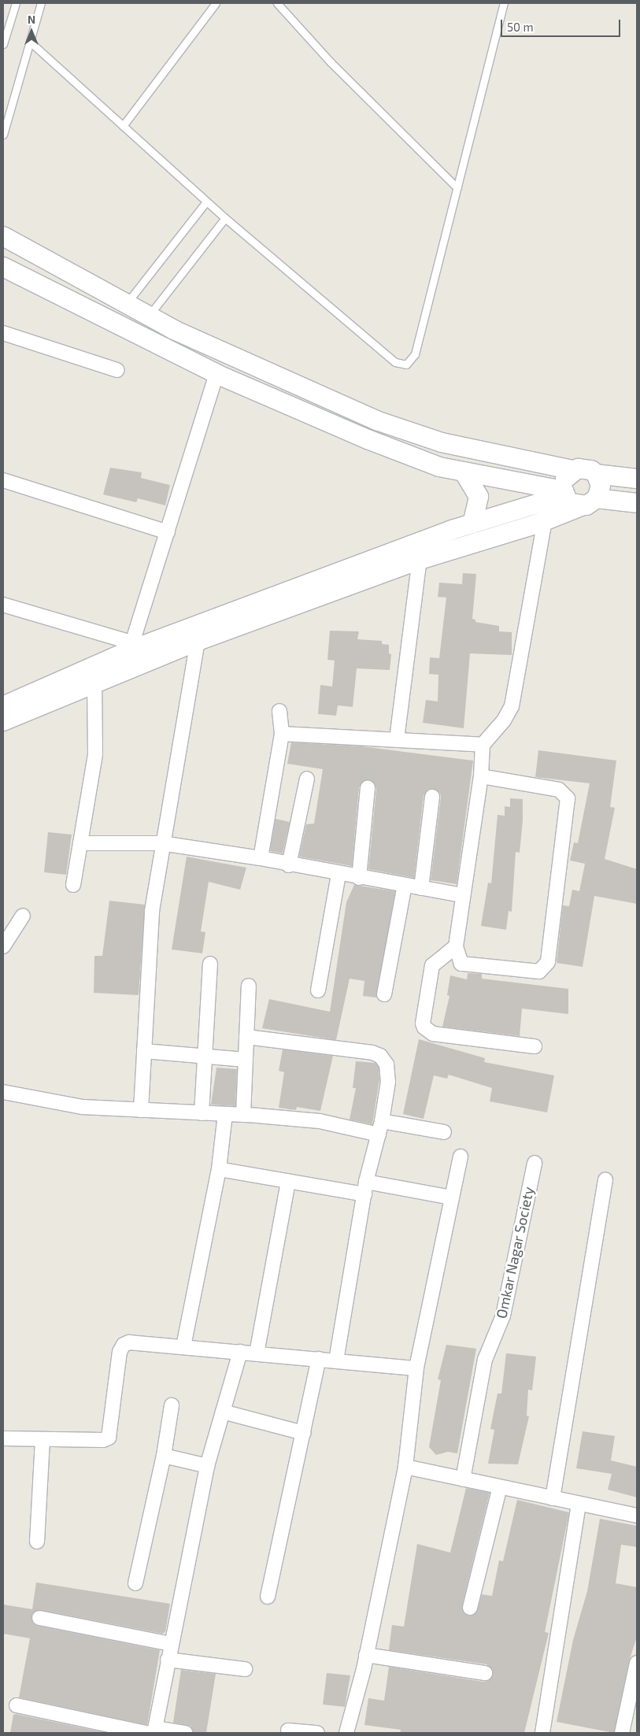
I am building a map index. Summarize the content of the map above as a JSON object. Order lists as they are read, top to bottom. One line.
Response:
{"streets":{"street":["Omkar Nagar Society"]},"scale_bar":"50 m","north":"top"}
